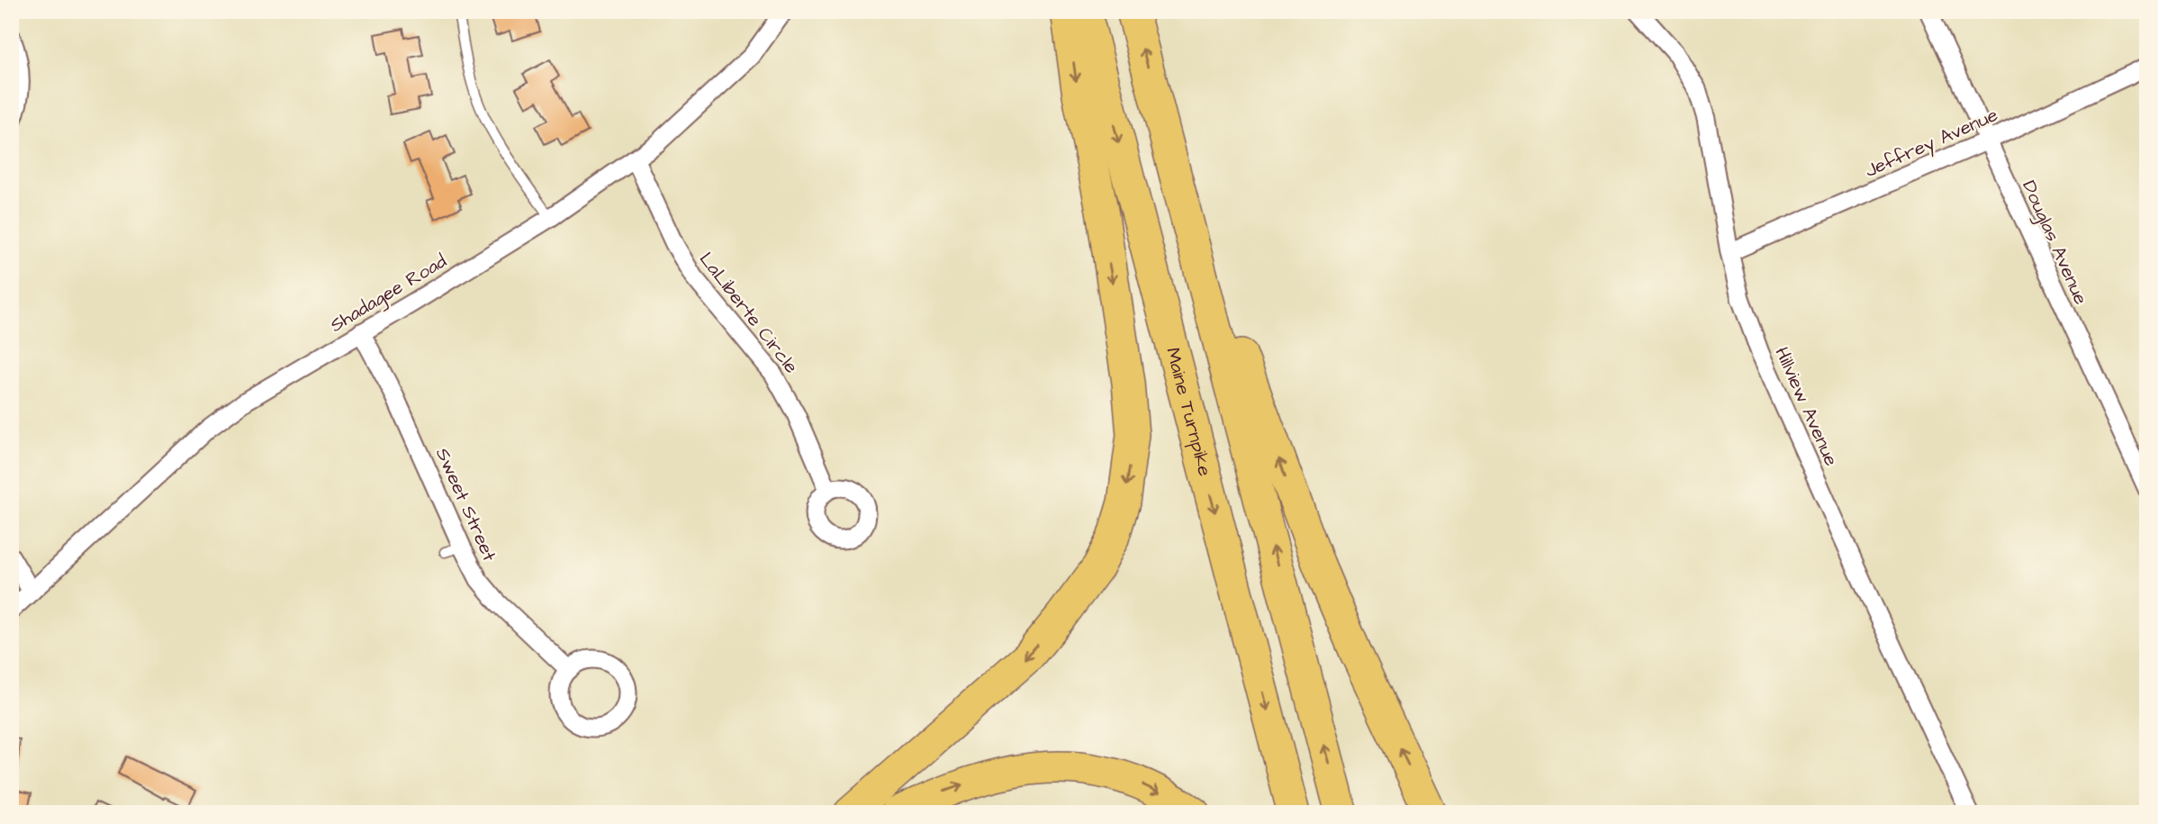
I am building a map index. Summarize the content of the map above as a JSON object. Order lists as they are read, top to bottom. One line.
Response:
{"streets":{"highway":["Maine Turnpike"],"street":["Jeffrey Avenue","Douglas Avenue","Shadagee Road","LaLiberte Circle","Hillview Avenue","Sweet Street"]},"crossings":[["Jeffrey Avenue","Douglas Avenue"],["Jeffrey Avenue","Hillview Avenue"],["Shadagee Road","LaLiberte Circle"],["Shadagee Road","Sweet Street"]]}
